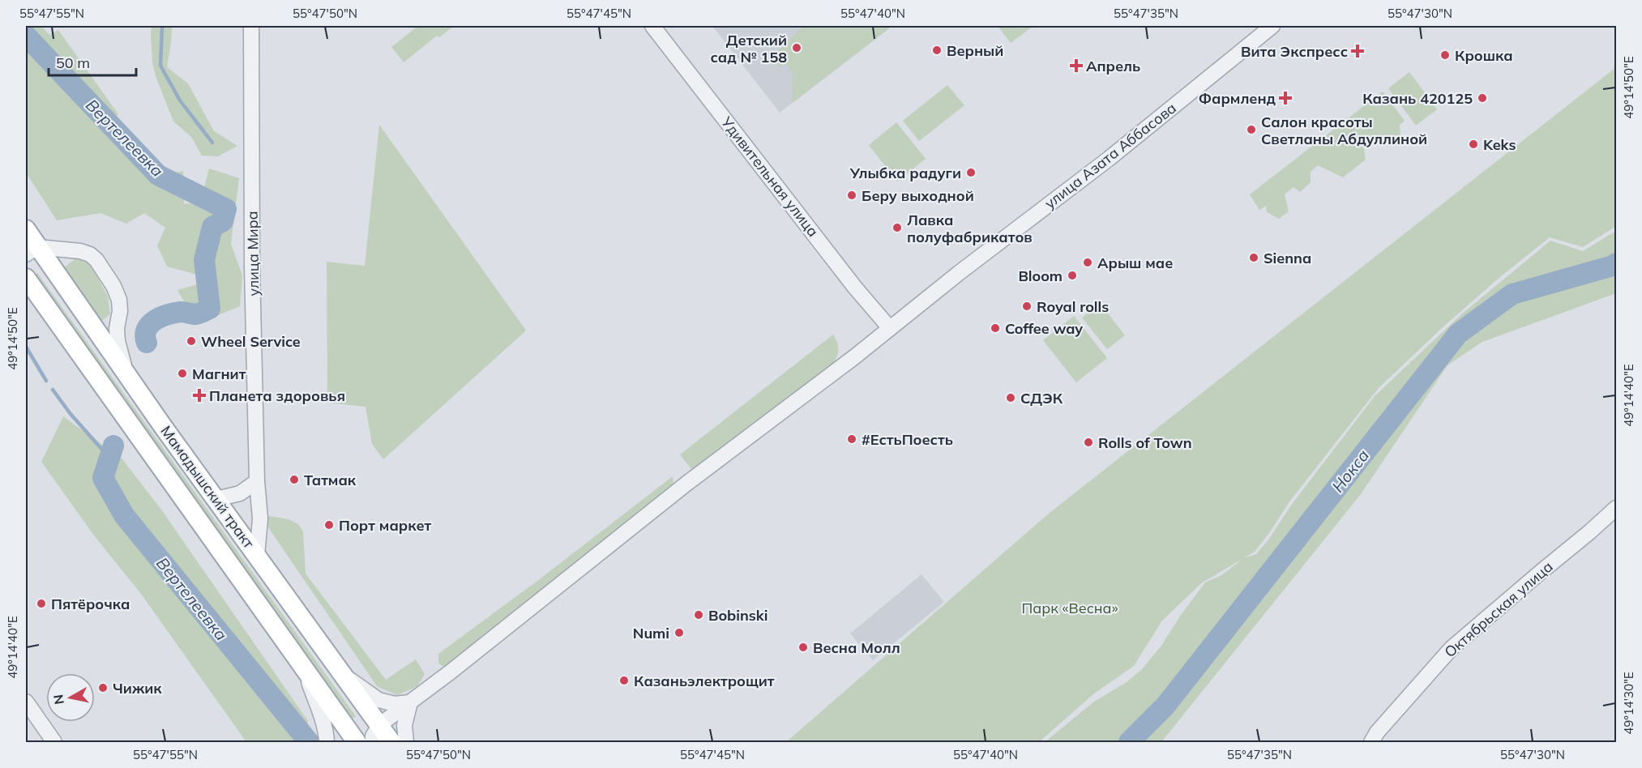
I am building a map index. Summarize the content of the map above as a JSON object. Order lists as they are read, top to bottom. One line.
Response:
{"streets":{"main road":["Мамадышский тракт"],"street":["улица Азата Аббасова","Удивительная улица","улица Мира","Октябрьская улица"]},"crossings":[["улица Азата Аббасова","Удивительная улица"],["улица Азата Аббасова","Мамадышский тракт"],["улица Мира","Мамадышский тракт"]],"water":["Вертелеевка","Нокса"],"parks":["Парк «Весна»"],"places":{"other":["Детский сад № 158","Верный","Крошка","Казань 420125","Салон красоты Светланы Абдуллиной","Keks","Улыбка радуги","Беру выходной","Лавка полуфабрикатов","Sienna","Арыш мае","Bloom","Royal rolls","Coffee way","Wheel Service","Магнит","СДЭК","#ЕстьПоесть","Rolls of Town","Татмак","Порт маркет","Пятёрочка","Bobinski","Numi","Весна Молл","Казаньэлектрощит","Чижик"],"health":["Вита Экспресс","Апрель","Фармленд","Планета здоровья"]},"scale_bar":"50 m","north":"left","coordinates":["55°47'55\"N","55°47'50\"N","55°47'45\"N","55°47'40\"N","55°47'35\"N","55°47'30\"N","49°14'50\"E","49°14'40\"E","49°14'30\"E"]}
